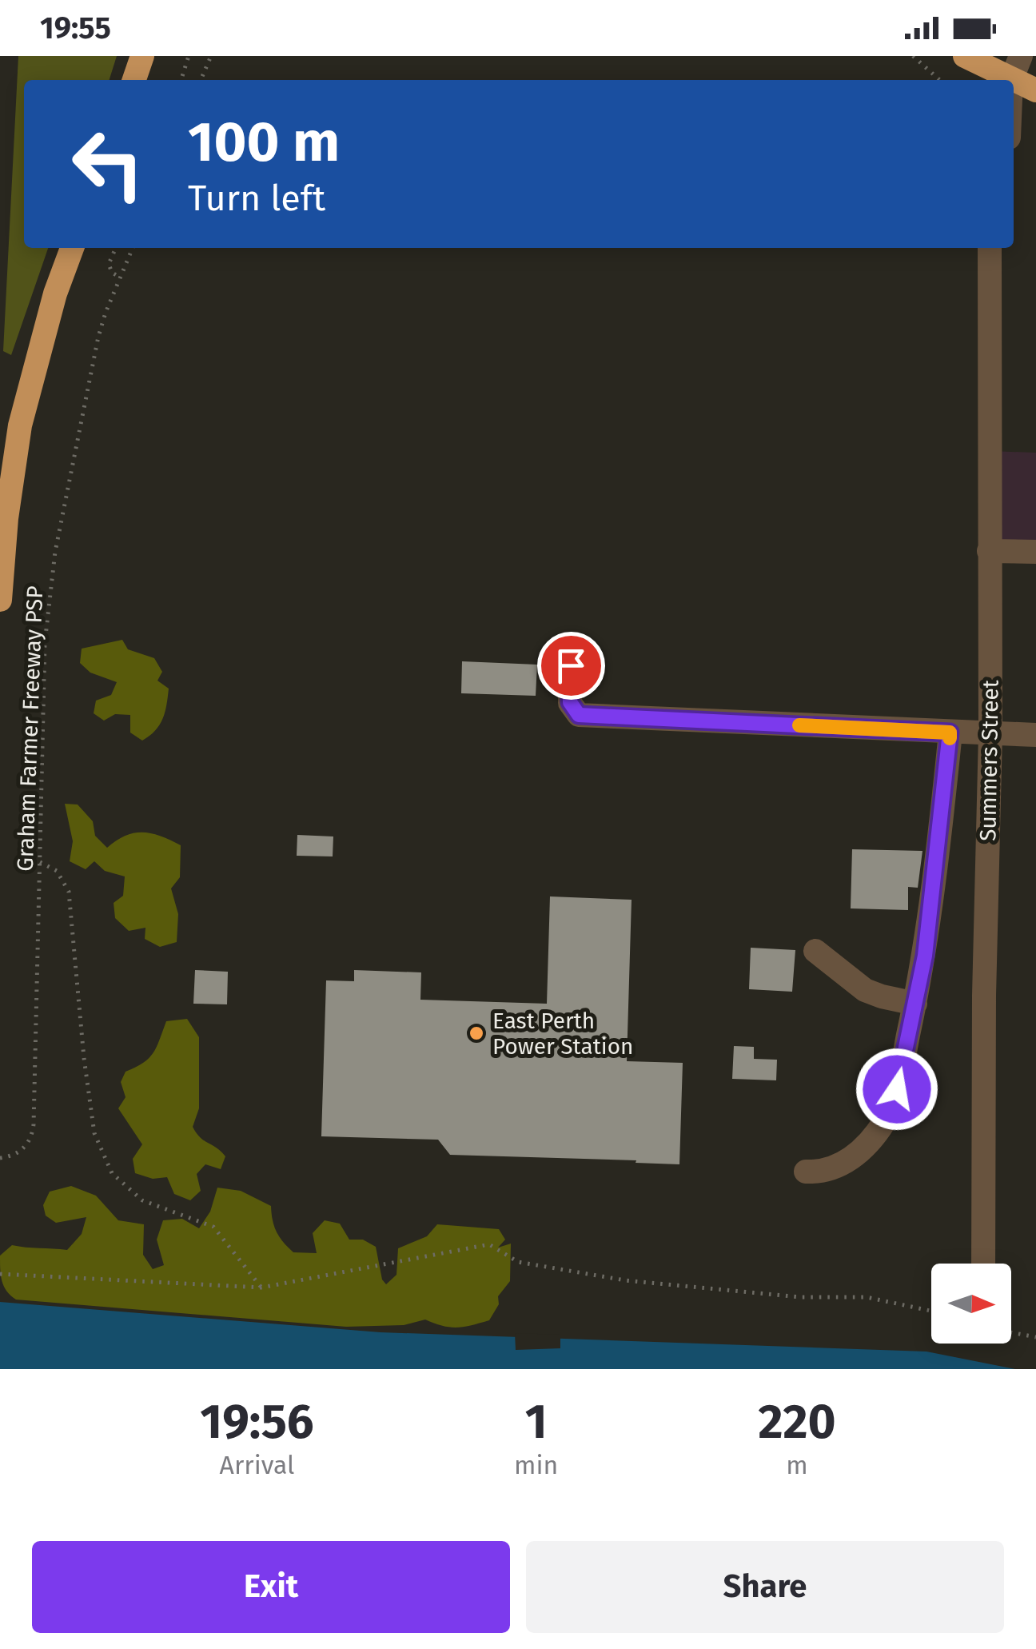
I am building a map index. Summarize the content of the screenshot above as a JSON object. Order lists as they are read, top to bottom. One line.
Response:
{"streets":{"street":["Summers Street"],"path":["Graham Farmer Freeway PSP"]},"places":["East Perth Power Station"],"north":"right","page":{"status":"19:55","turn":["100 m","Turn left"],"eta":["19:56","Arrival","1","min","220","m"],"buttons":["Exit","Share"]}}
